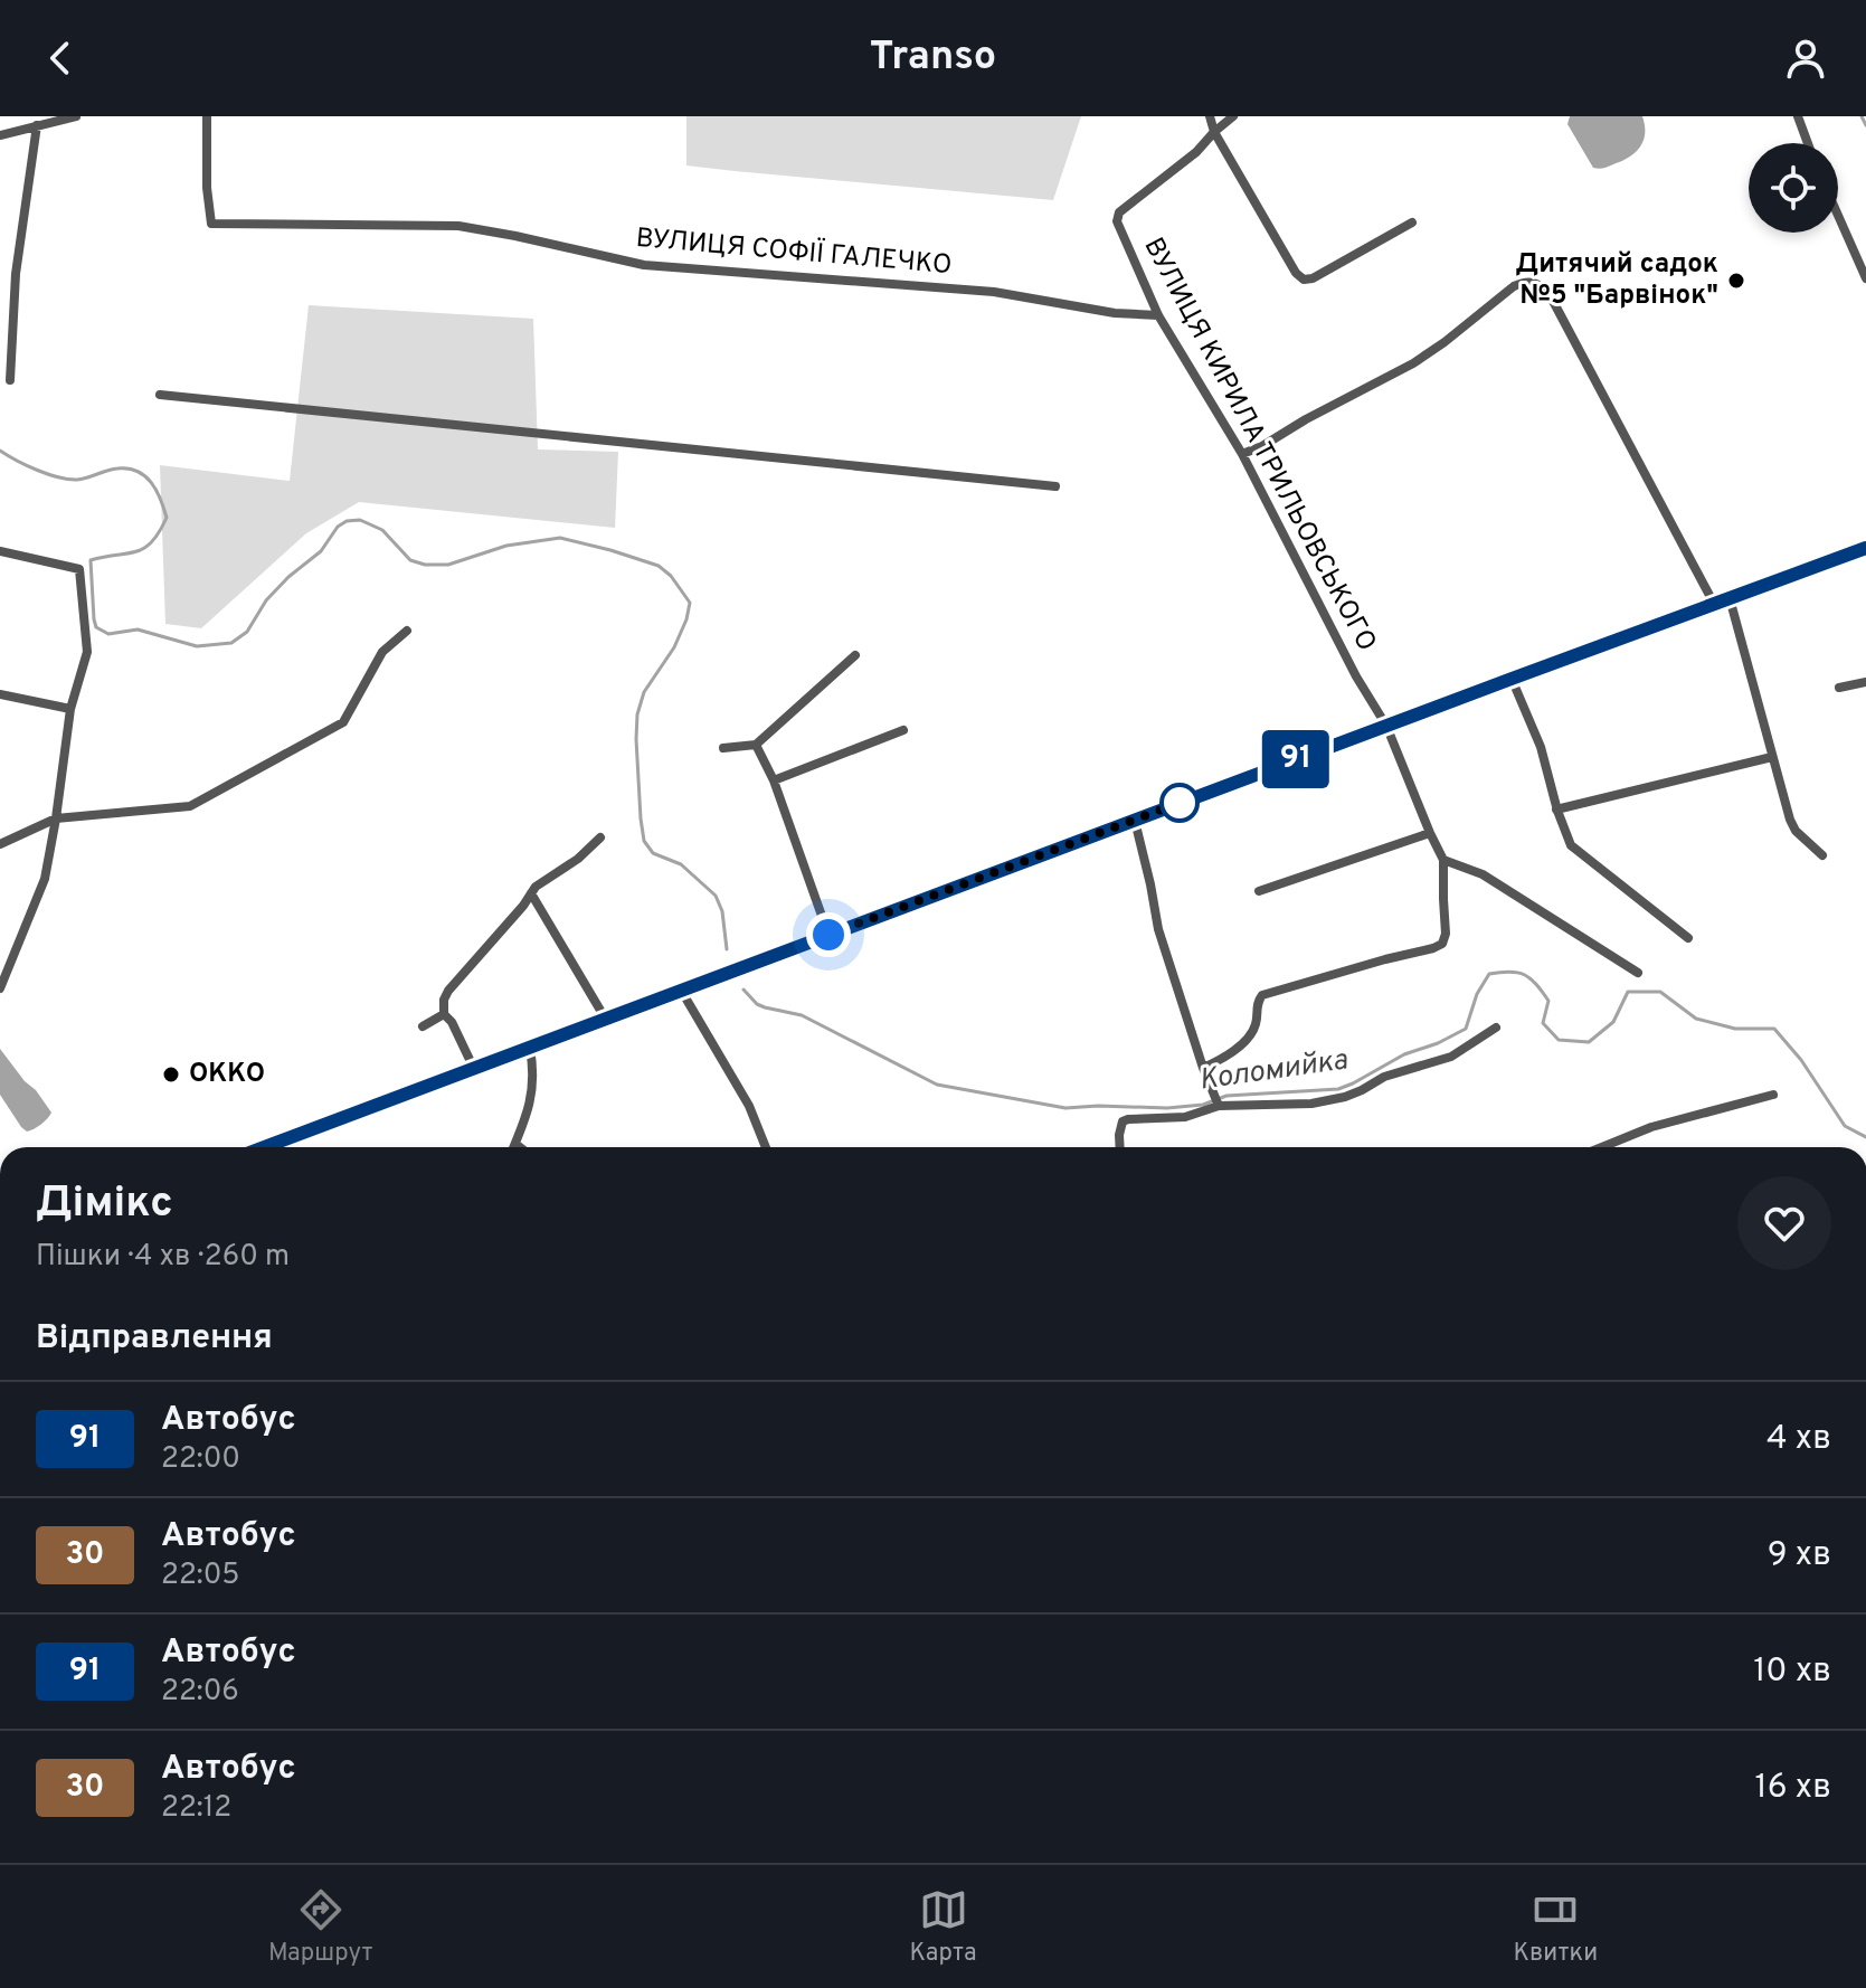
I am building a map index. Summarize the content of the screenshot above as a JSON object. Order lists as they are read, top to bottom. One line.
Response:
{"streets":{"street":["ВУЛИЦЯ СОФІЇ ГАЛЕЧКО","ВУЛИЦЯ КИРИЛА ТРИЛЬОВСЬКОГО"]},"crossings":[["ВУЛИЦЯ СОФІЇ ГАЛЕЧКО","ВУЛИЦЯ КИРИЛА ТРИЛЬОВСЬКОГО"]],"water":["Коломийка"],"places":["Дитячий садок №5 \"Барвінок\"","ОККО"],"lines":["bus line 91"],"page":{"header":"Transo","on_map":"91","heading":[["Дімікс","Пішки · 4 хв · 260 m"],"Відправлення"],"list":[{"mark":"91","name":"Автобус","note":"22:00","value":"4 хв"},{"mark":"30","name":"Автобус","note":"22:05","value":"9 хв"},{"mark":"91","name":"Автобус","note":"22:06","value":"10 хв"},{"mark":"30","name":"Автобус","note":"22:12","value":"16 хв"}],"tabs":["Маршрут","Карта","Квитки"]}}
